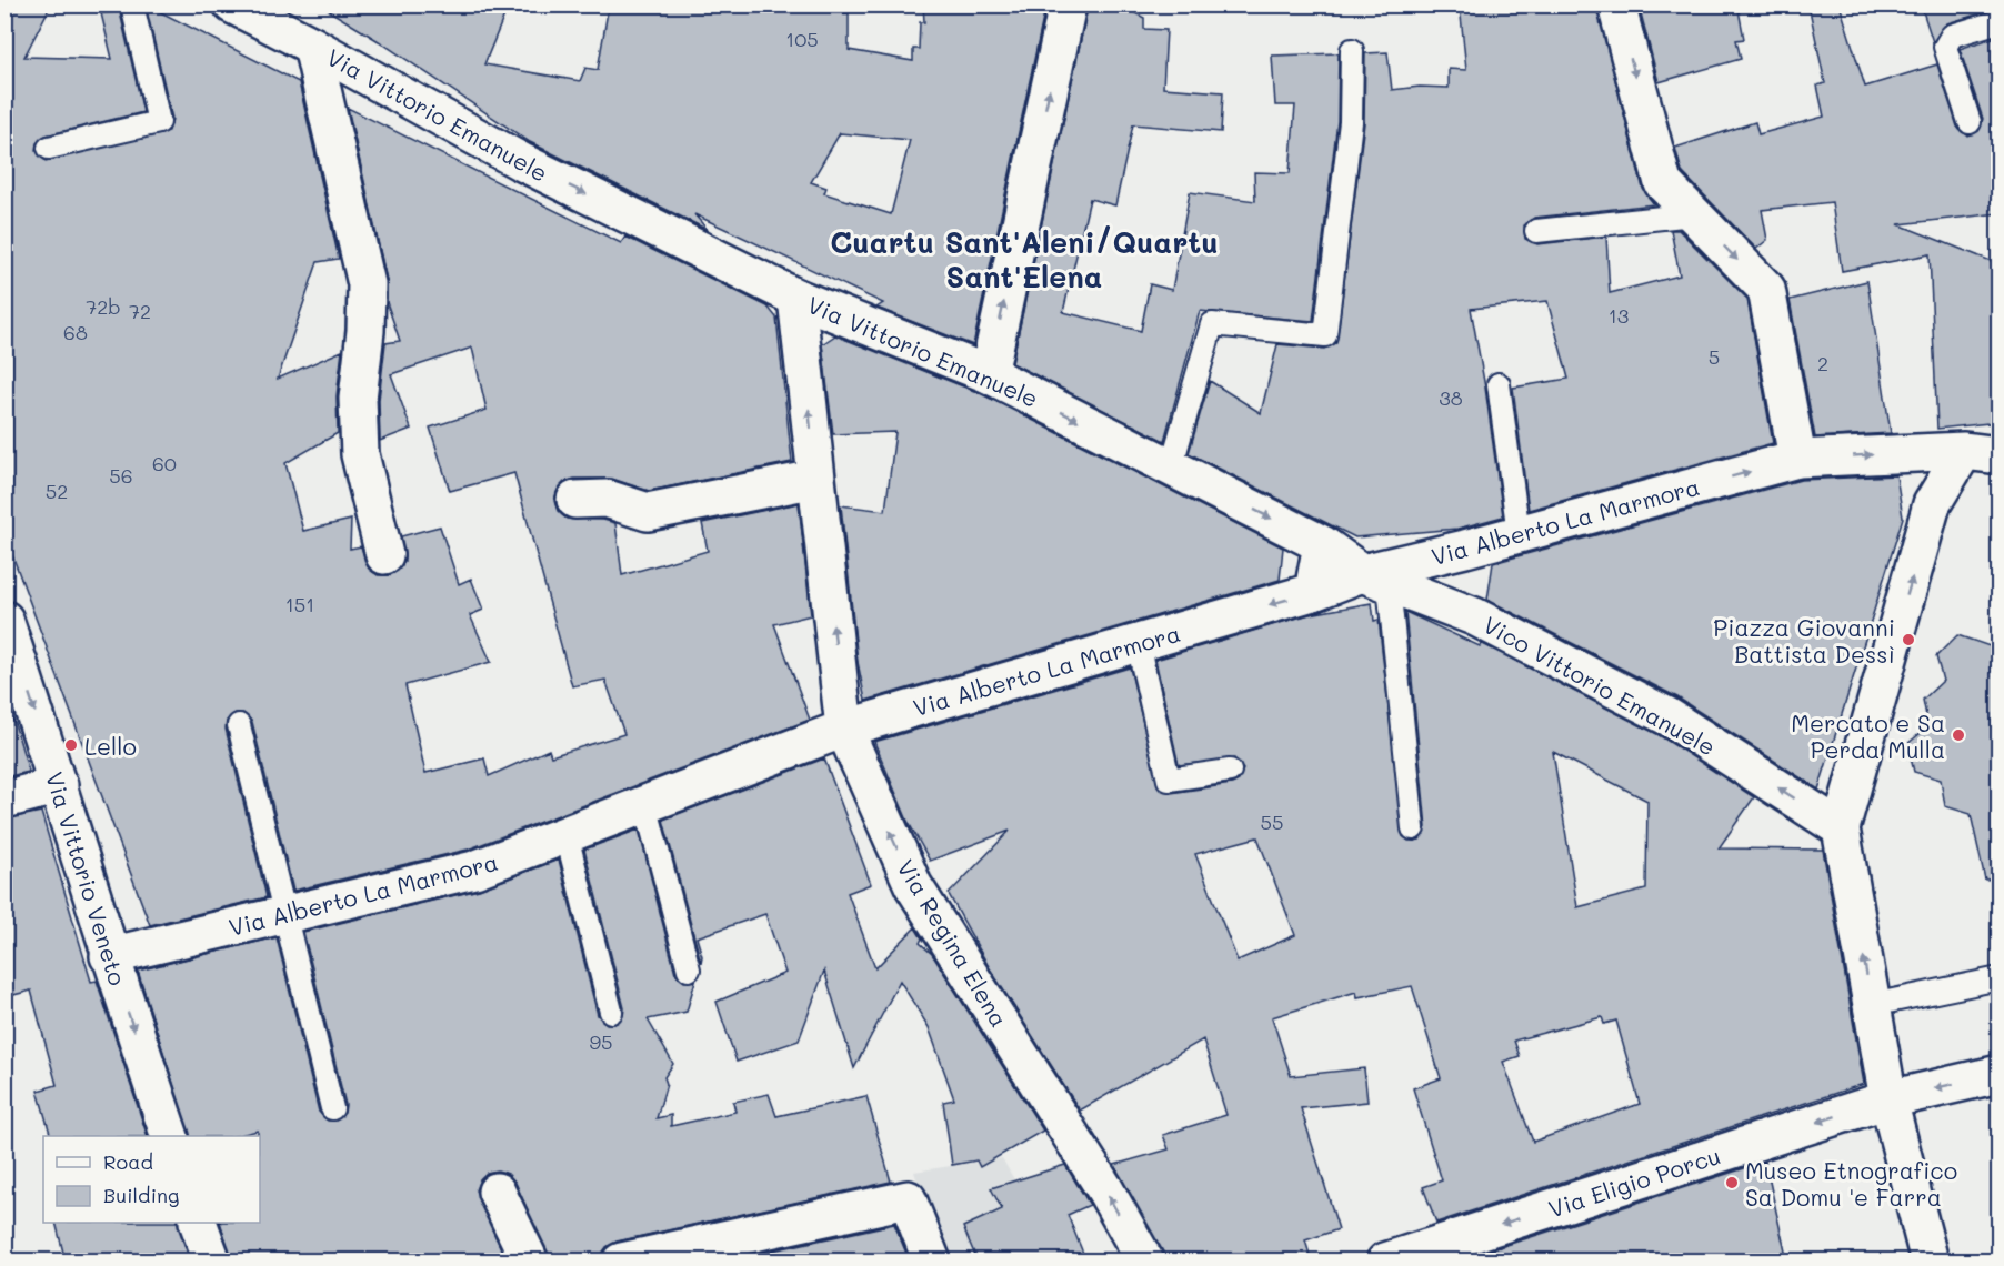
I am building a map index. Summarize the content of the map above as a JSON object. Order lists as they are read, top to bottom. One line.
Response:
{"streets":{"street":["Via Vittorio Emanuele","Via Alberto La Marmora","Vico Vittorio Emanuele","Via Vittorio Veneto","Via Regina Elena","Via Eligio Porcu"]},"crossings":[["Via Vittorio Emanuele","Via Alberto La Marmora"],["Via Vittorio Emanuele","Vico Vittorio Emanuele"],["Via Vittorio Emanuele","Via Regina Elena"],["Via Alberto La Marmora","Vico Vittorio Emanuele"],["Via Alberto La Marmora","Via Vittorio Veneto"],["Via Alberto La Marmora","Via Regina Elena"]],"one_way":["Via Vittorio Emanuele","Vico Vittorio Emanuele","Via Vittorio Veneto","Via Regina Elena","Via Eligio Porcu"],"districts":["Cuartu Sant'Aleni/Quartu Sant'Elena"],"places":["Piazza Giovanni Battista Dessì","Mercato e Sa Perda Mulla","Lello","Museo Etnografico Sa Domu 'e Farra"],"house_numbers":["105","72b","72","13","68","5","2","38","60","56","52","151","55","95"],"legend":["Road","Building"]}
